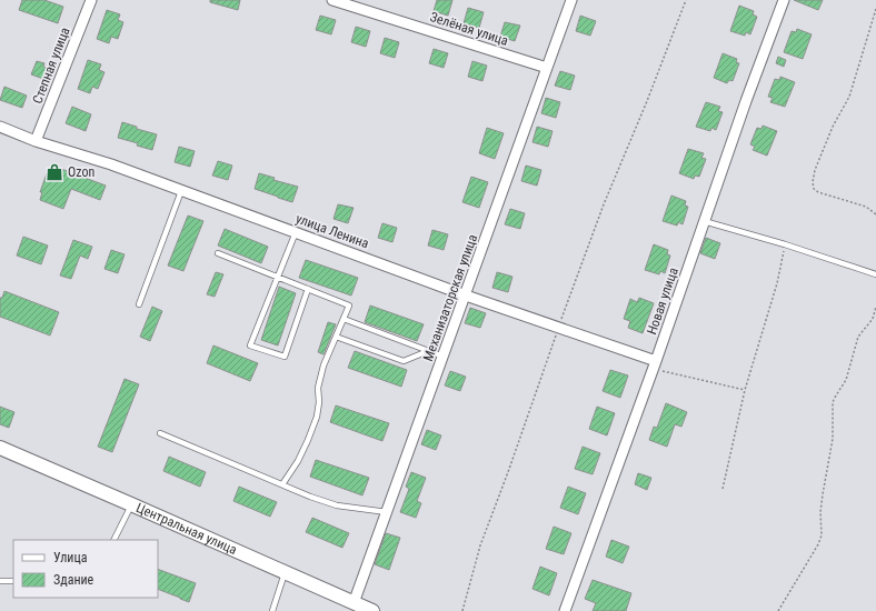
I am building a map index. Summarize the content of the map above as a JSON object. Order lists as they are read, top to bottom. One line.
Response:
{"streets":{"street":["Зелёная улица","Степная улица","улица Ленина","Механизаторская улица","Новая улица","Центральная улица"]},"crossings":[["Зелёная улица","Механизаторская улица"],["Степная улица","улица Ленина"],["улица Ленина","Механизаторская улица"],["улица Ленина","Новая улица"],["Механизаторская улица","Центральная улица"]],"places":{"shop":["Ozon"]},"legend":["Улица","Здание"]}
